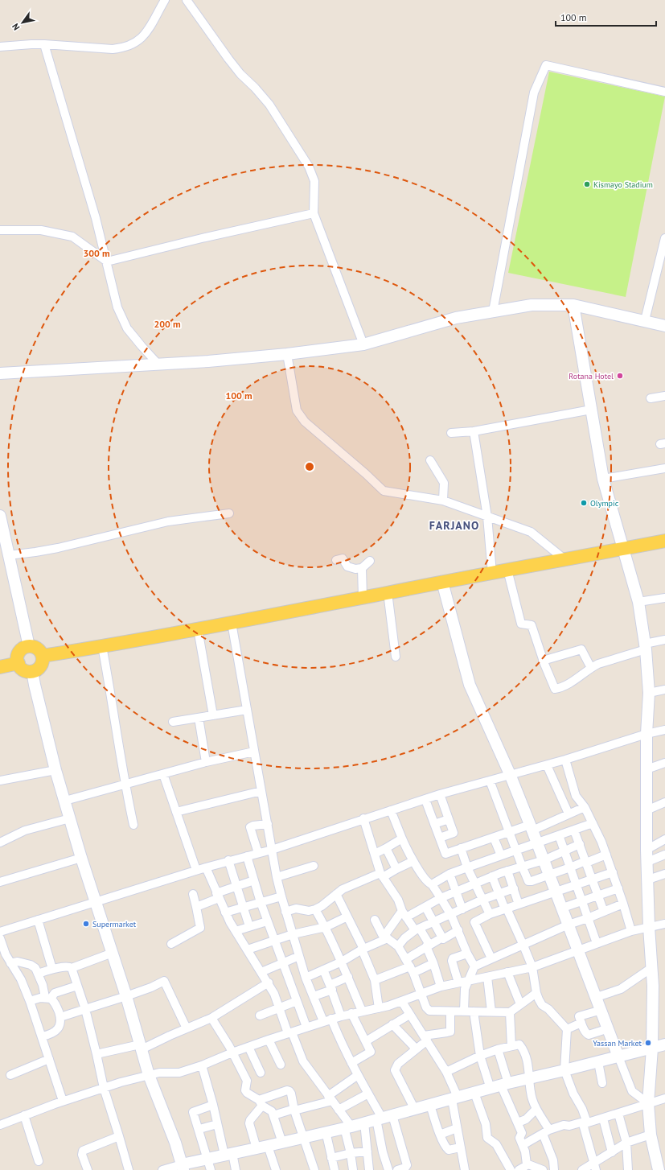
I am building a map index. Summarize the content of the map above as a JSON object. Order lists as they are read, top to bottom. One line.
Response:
{"districts":["FARJANO"],"places":["Kismayo Stadium","Rotana Hotel","Olympic","Supermarket","Yassan Market"],"scale_bar":"100 m","north":"bottom left","rings":["300 m","200 m","100 m"]}
